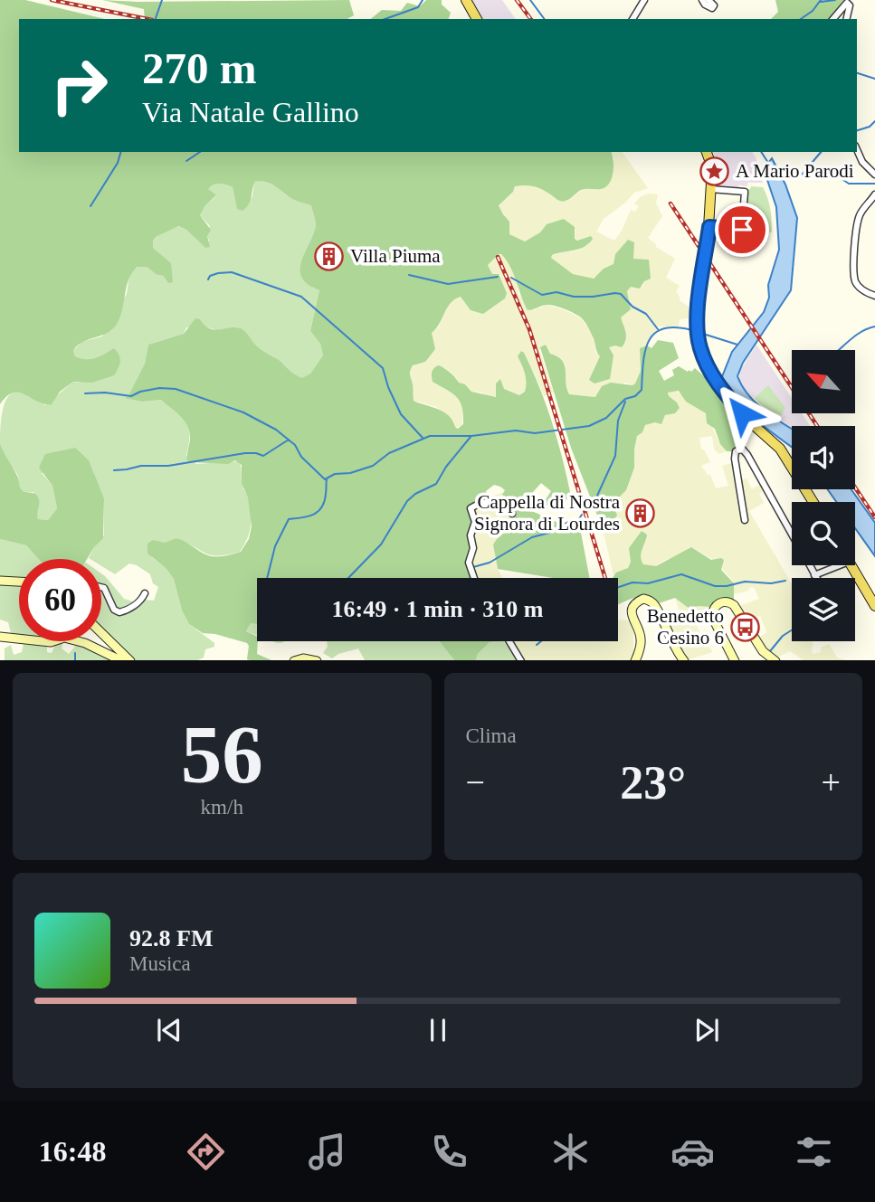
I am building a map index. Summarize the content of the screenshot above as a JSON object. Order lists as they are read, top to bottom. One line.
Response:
{"places":{"place":["A Mario Parodi"],"building":["Villa Piuma","Cappella di Nostra Signora di Lourdes"],"bus stop":["Benedetto Cesino 6"]},"north":"top left","page":{"turn":["270 m","Via Natale Gallino"],"limit":"60","trip":"16:49 · 1 min · 310 m","tile":[["56","km/h"],"Clima"],"heat":["−","23°","+"],"song":["92.8 FM","Musica"],"tabs":"16:48"}}
